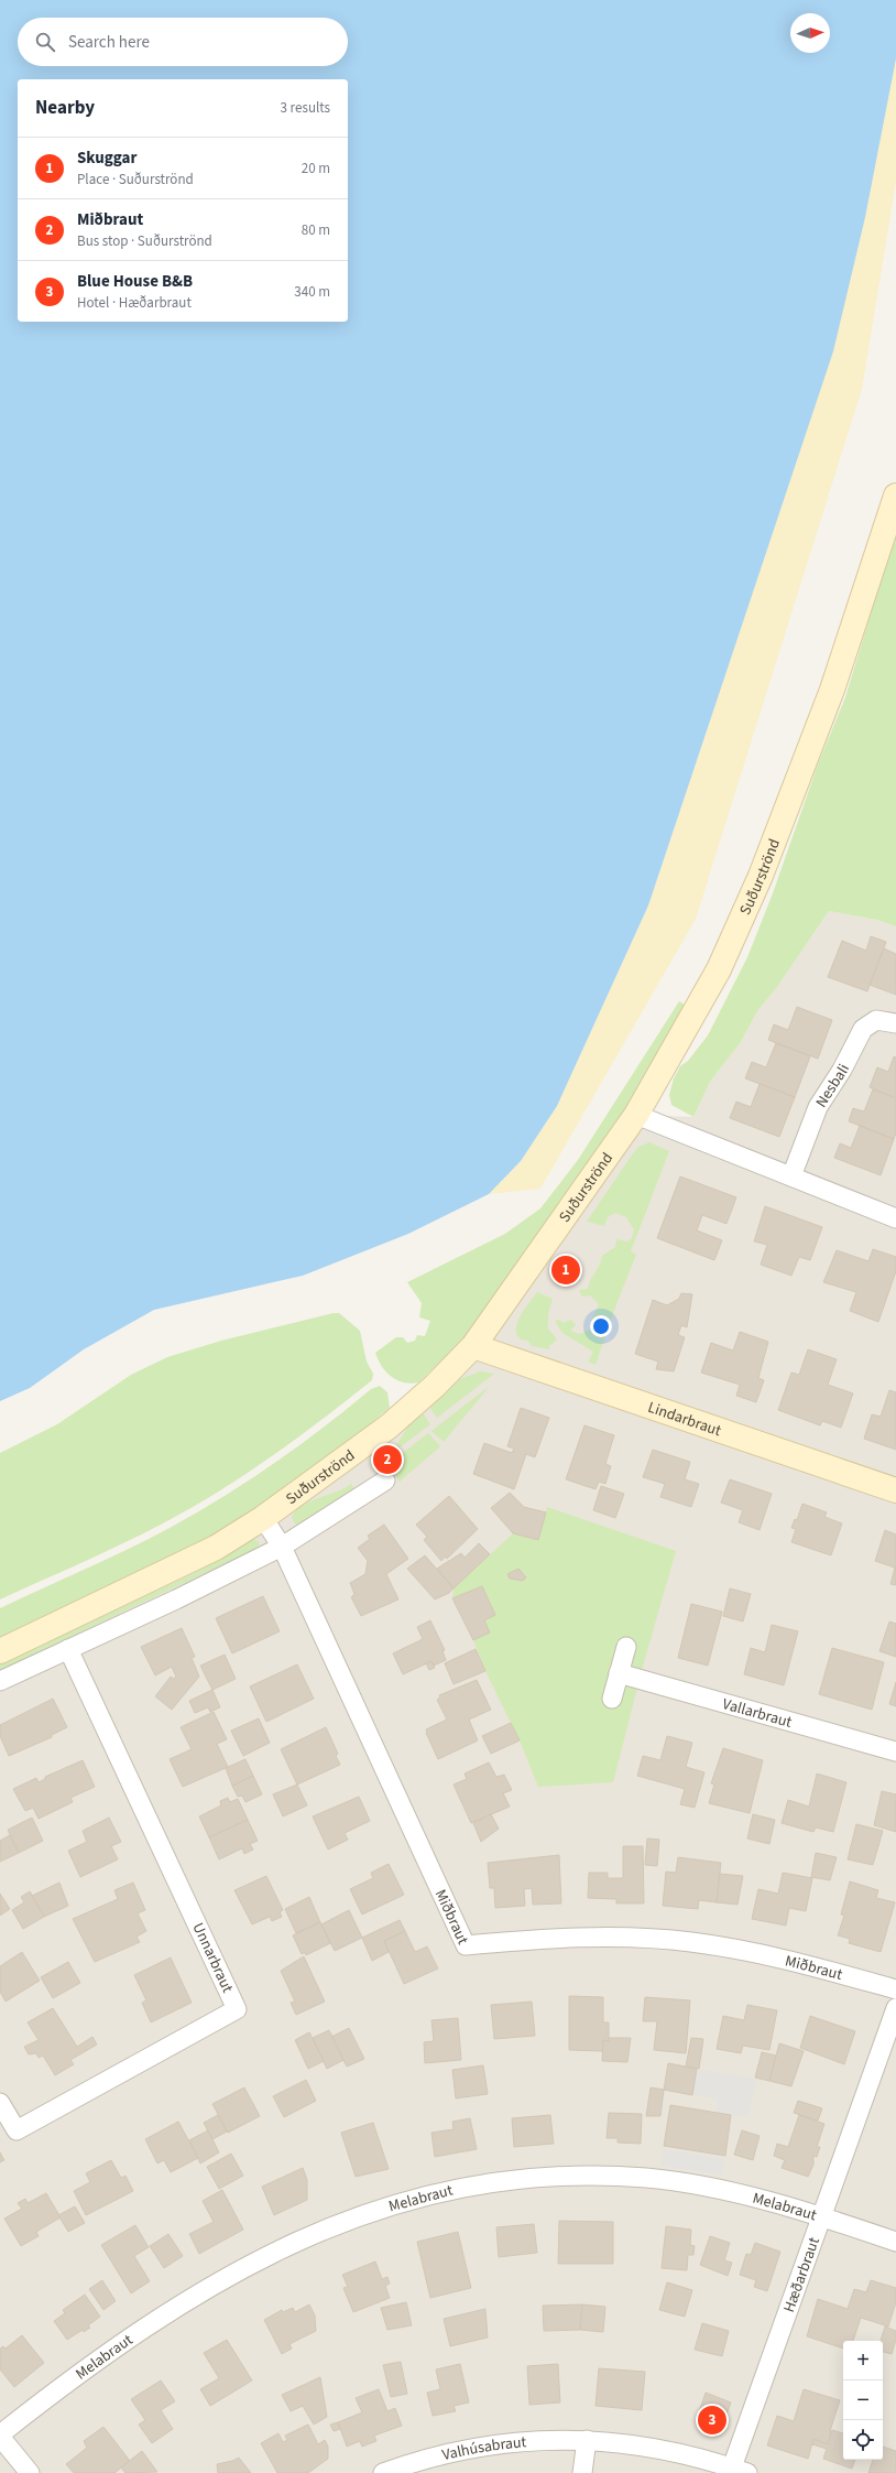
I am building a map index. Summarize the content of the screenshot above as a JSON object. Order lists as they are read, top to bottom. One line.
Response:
{"streets":{"street":["Suðurströnd","Nesbali","Lindarbraut","Vallarbraut","Miðbraut","Unnarbraut","Melabraut","Hæðarbraut","Valhúsabraut"]},"crossings":[["Suðurströnd","Lindarbraut"],["Suðurströnd","Miðbraut"],["Melabraut","Hæðarbraut"],["Hæðarbraut","Valhúsabraut"]],"north":"right","page":{"search":"Search here","heading":["Nearby","3 results"],"list":[{"mark":"1","name":"Skuggar","note":"Place · Suðurströnd","value":"20 m"},{"mark":"2","name":"Miðbraut","note":"Bus stop · Suðurströnd","value":"80 m"},{"mark":"3","name":"Blue House B&B","note":"Hotel · Hæðarbraut","value":"340 m"}],"pins":["1","2","3"],"map_buttons":["+","−"]}}
